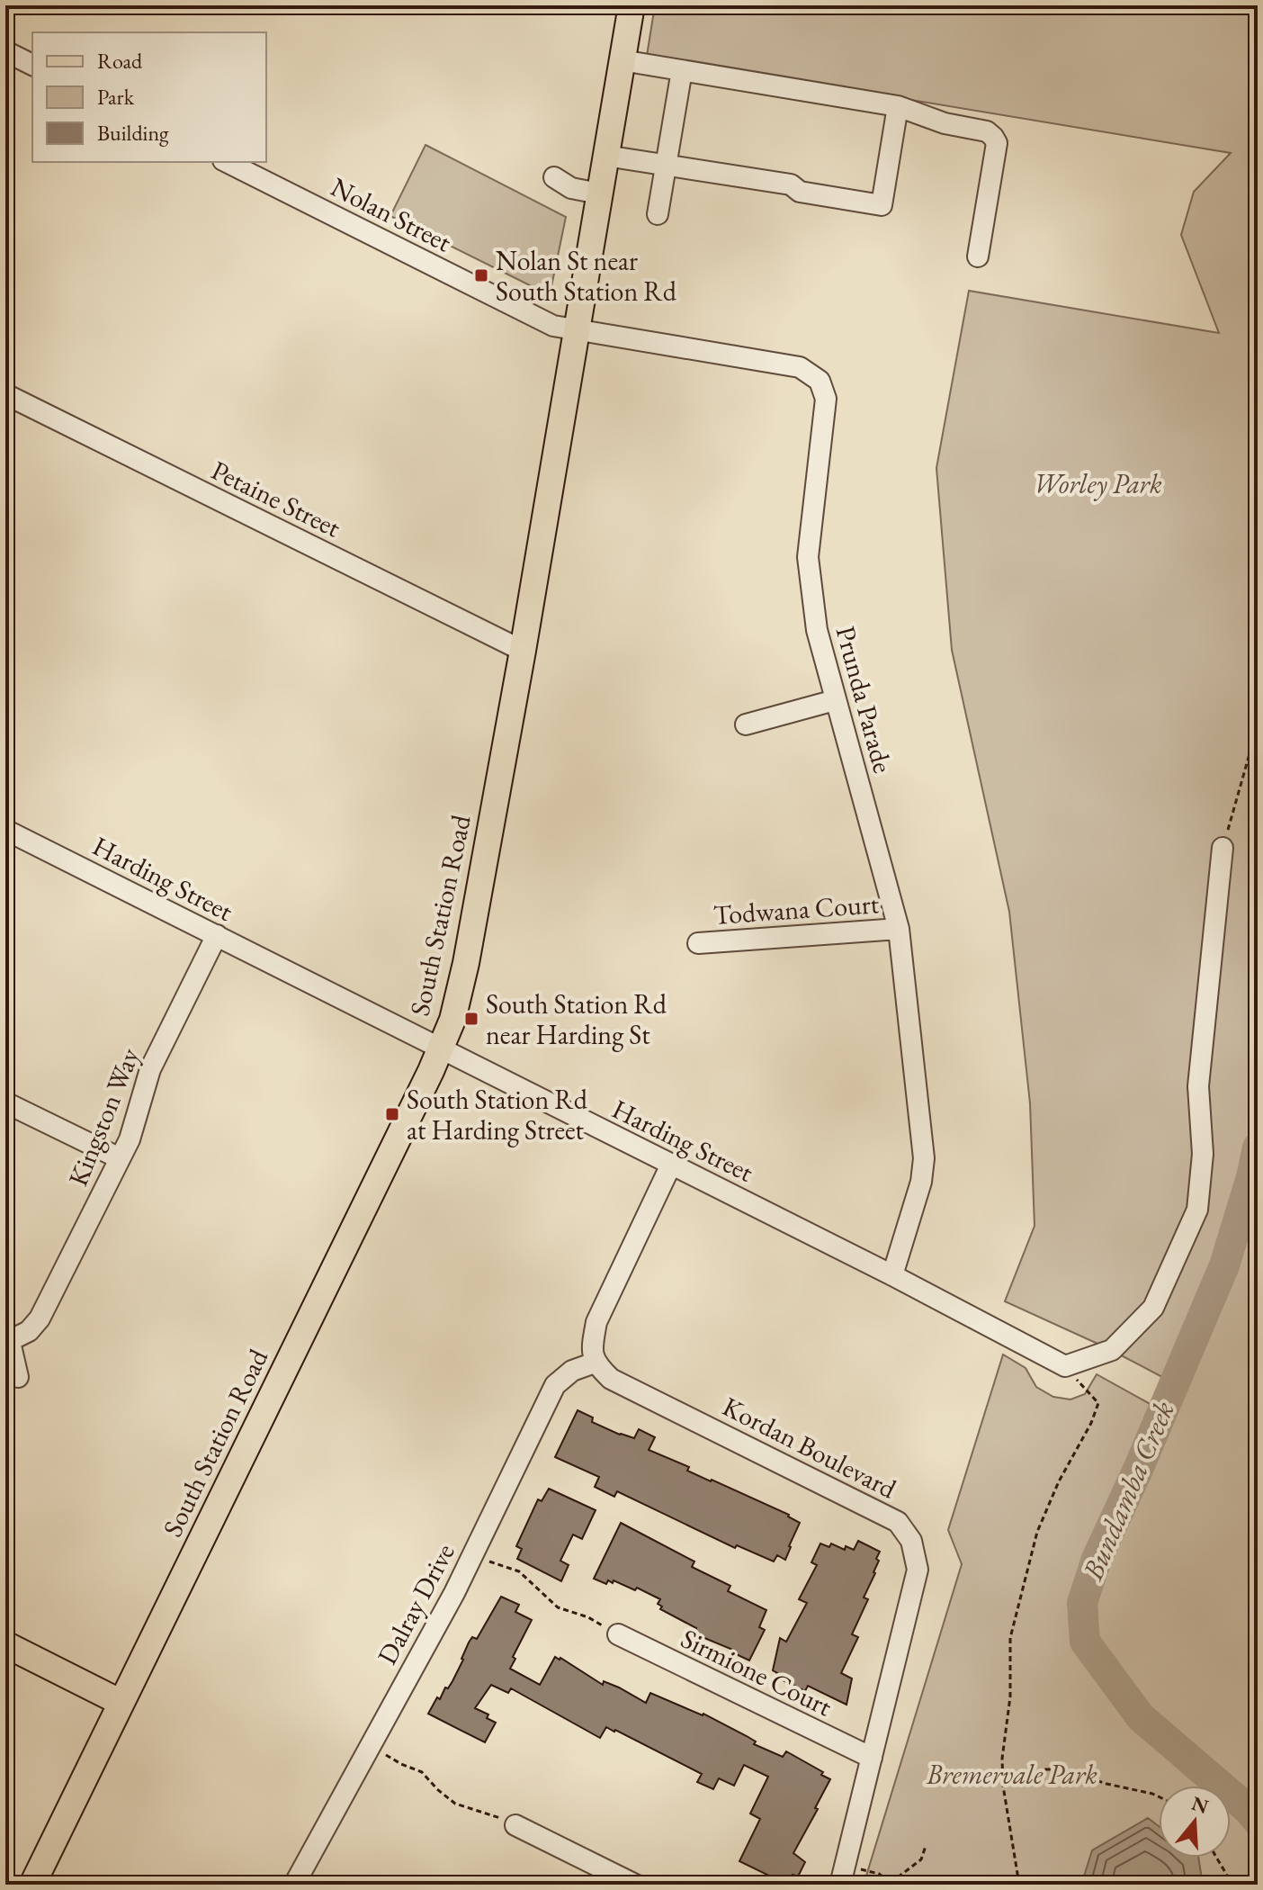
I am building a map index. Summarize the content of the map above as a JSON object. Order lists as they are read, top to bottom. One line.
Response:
{"streets":{"main road":["South Station Road"],"street":["Nolan Street","Petaine Street","Prunda Parade","Harding Street","Todwana Court","Kingston Way","Kordan Boulevard","Dalray Drive","Sirmione Court"]},"crossings":[["Nolan Street","Prunda Parade"],["Nolan Street","South Station Road"],["Petaine Street","South Station Road"],["Prunda Parade","Harding Street"],["Prunda Parade","Todwana Court"],["Prunda Parade","South Station Road"],["Harding Street","South Station Road"],["Harding Street","Kingston Way"],["Kordan Boulevard","Dalray Drive"],["Kordan Boulevard","Sirmione Court"]],"water":["Bundamba Creek"],"parks":["Worley Park","Bremervale Park"],"places":{"transit":["Nolan St near South Station Rd","South Station Rd near Harding St","South Station Rd at Harding Street"]},"legend":["Road","Park","Building"],"north":"top"}
